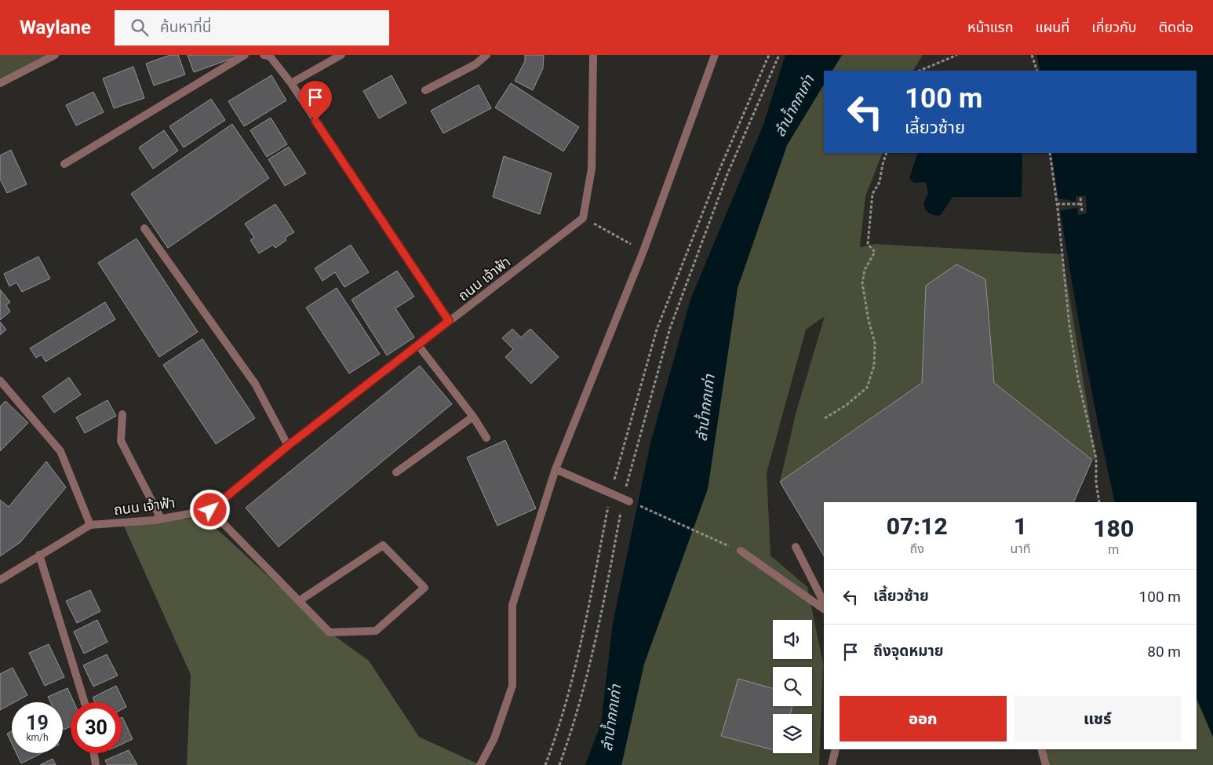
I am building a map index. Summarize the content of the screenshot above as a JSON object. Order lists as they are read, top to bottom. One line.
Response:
{"streets":{"street":["ถนน เจ้าฟ้า"]},"water":["ลำน้ำกกเก่า"],"page":{"header":"Waylane","search":"ค้นหาที่นี่","nav":["หน้าแรก","แผนที่","เกี่ยวกับ","ติดต่อ"],"turn":["100 m","เลี้ยวซ้าย"],"eta":["07:12","ถึง","1","นาที","180","m"],"list":[{"name":"เลี้ยวซ้าย","value":"100 m"},{"name":"ถึงจุดหมาย","value":"80 m"}],"buttons":["ออก","แชร์"],"speed":"19 km/h","limit":"30"}}
